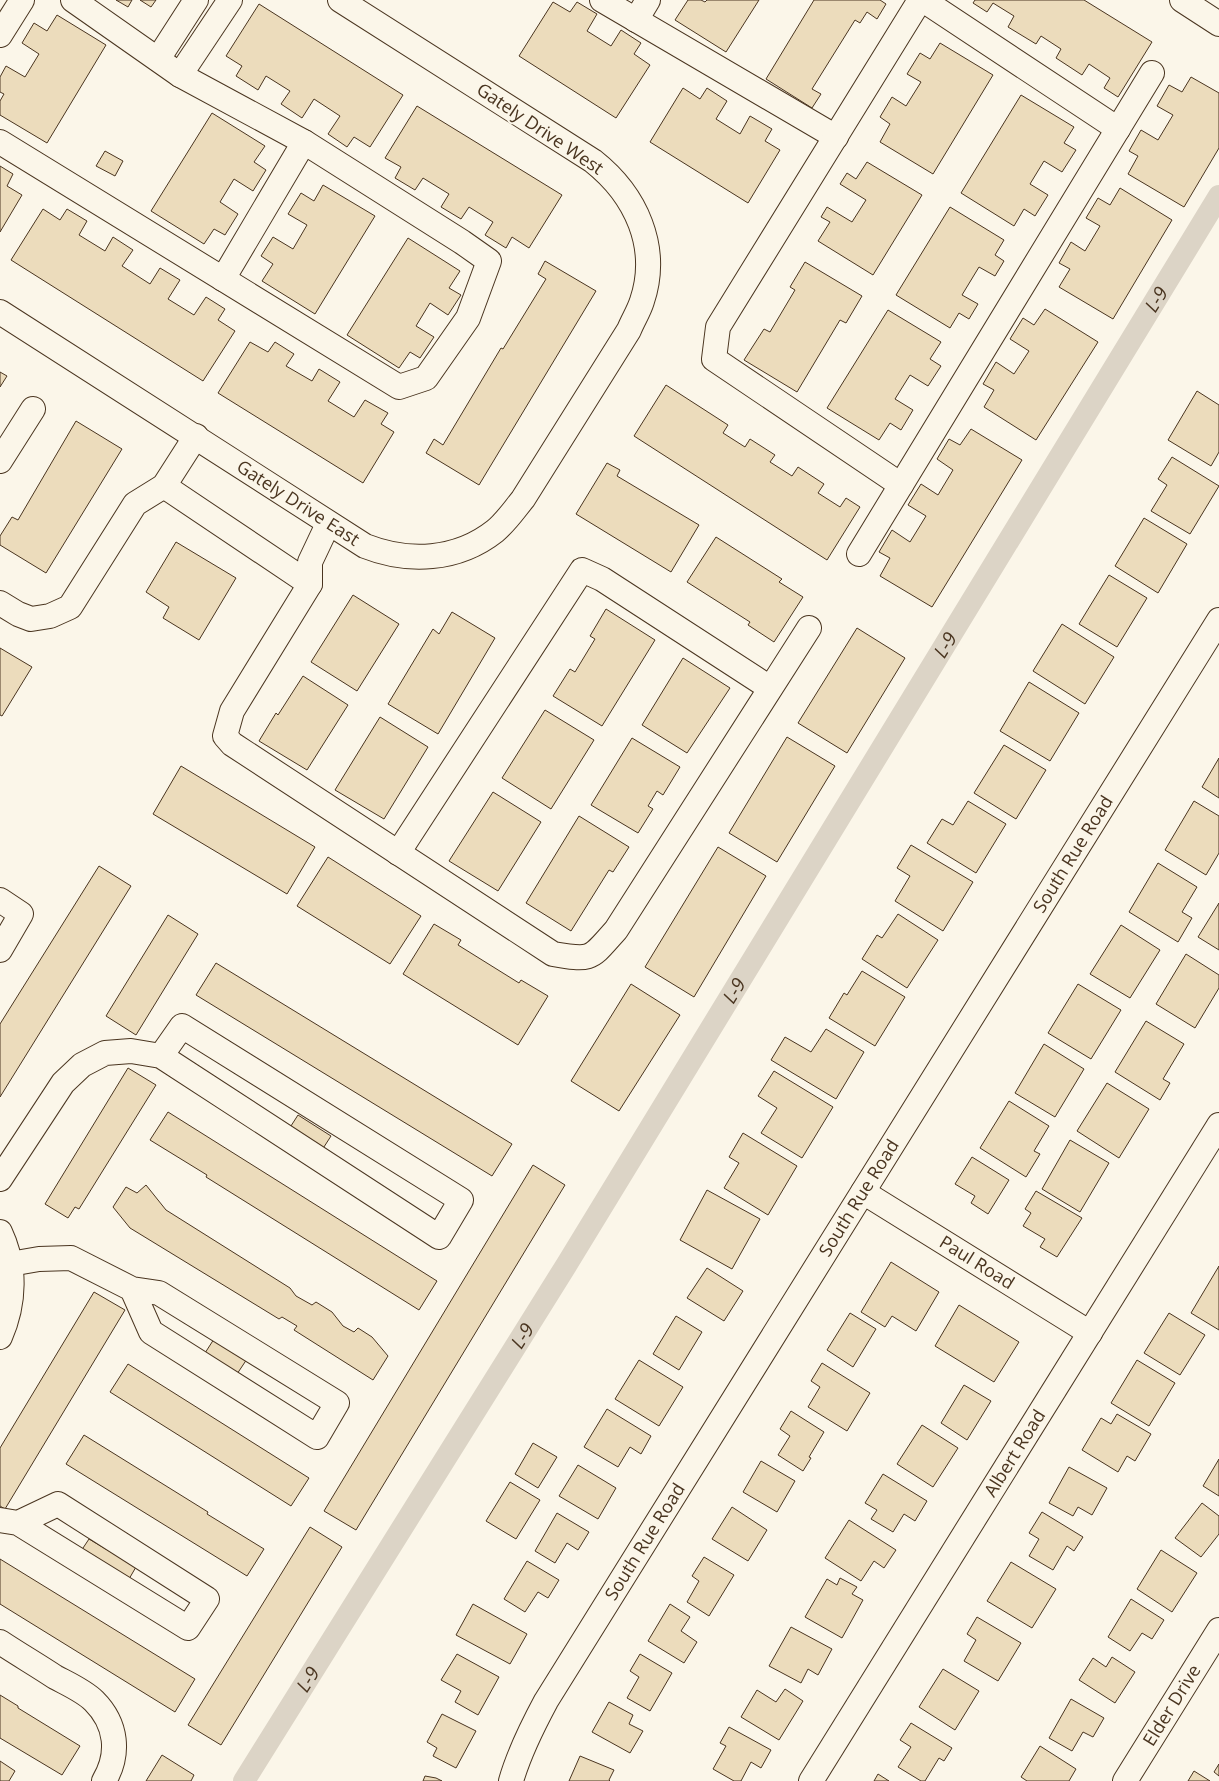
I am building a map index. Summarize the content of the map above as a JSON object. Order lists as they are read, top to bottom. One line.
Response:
{"streets":{"street":["Gately Drive West","Gately Drive East","South Rue Road","Paul Road","Albert Road","Elder Drive"]},"crossings":[["Gately Drive West","Gately Drive East"],["South Rue Road","Paul Road"],["Paul Road","Albert Road"]],"water":["L-9"]}
